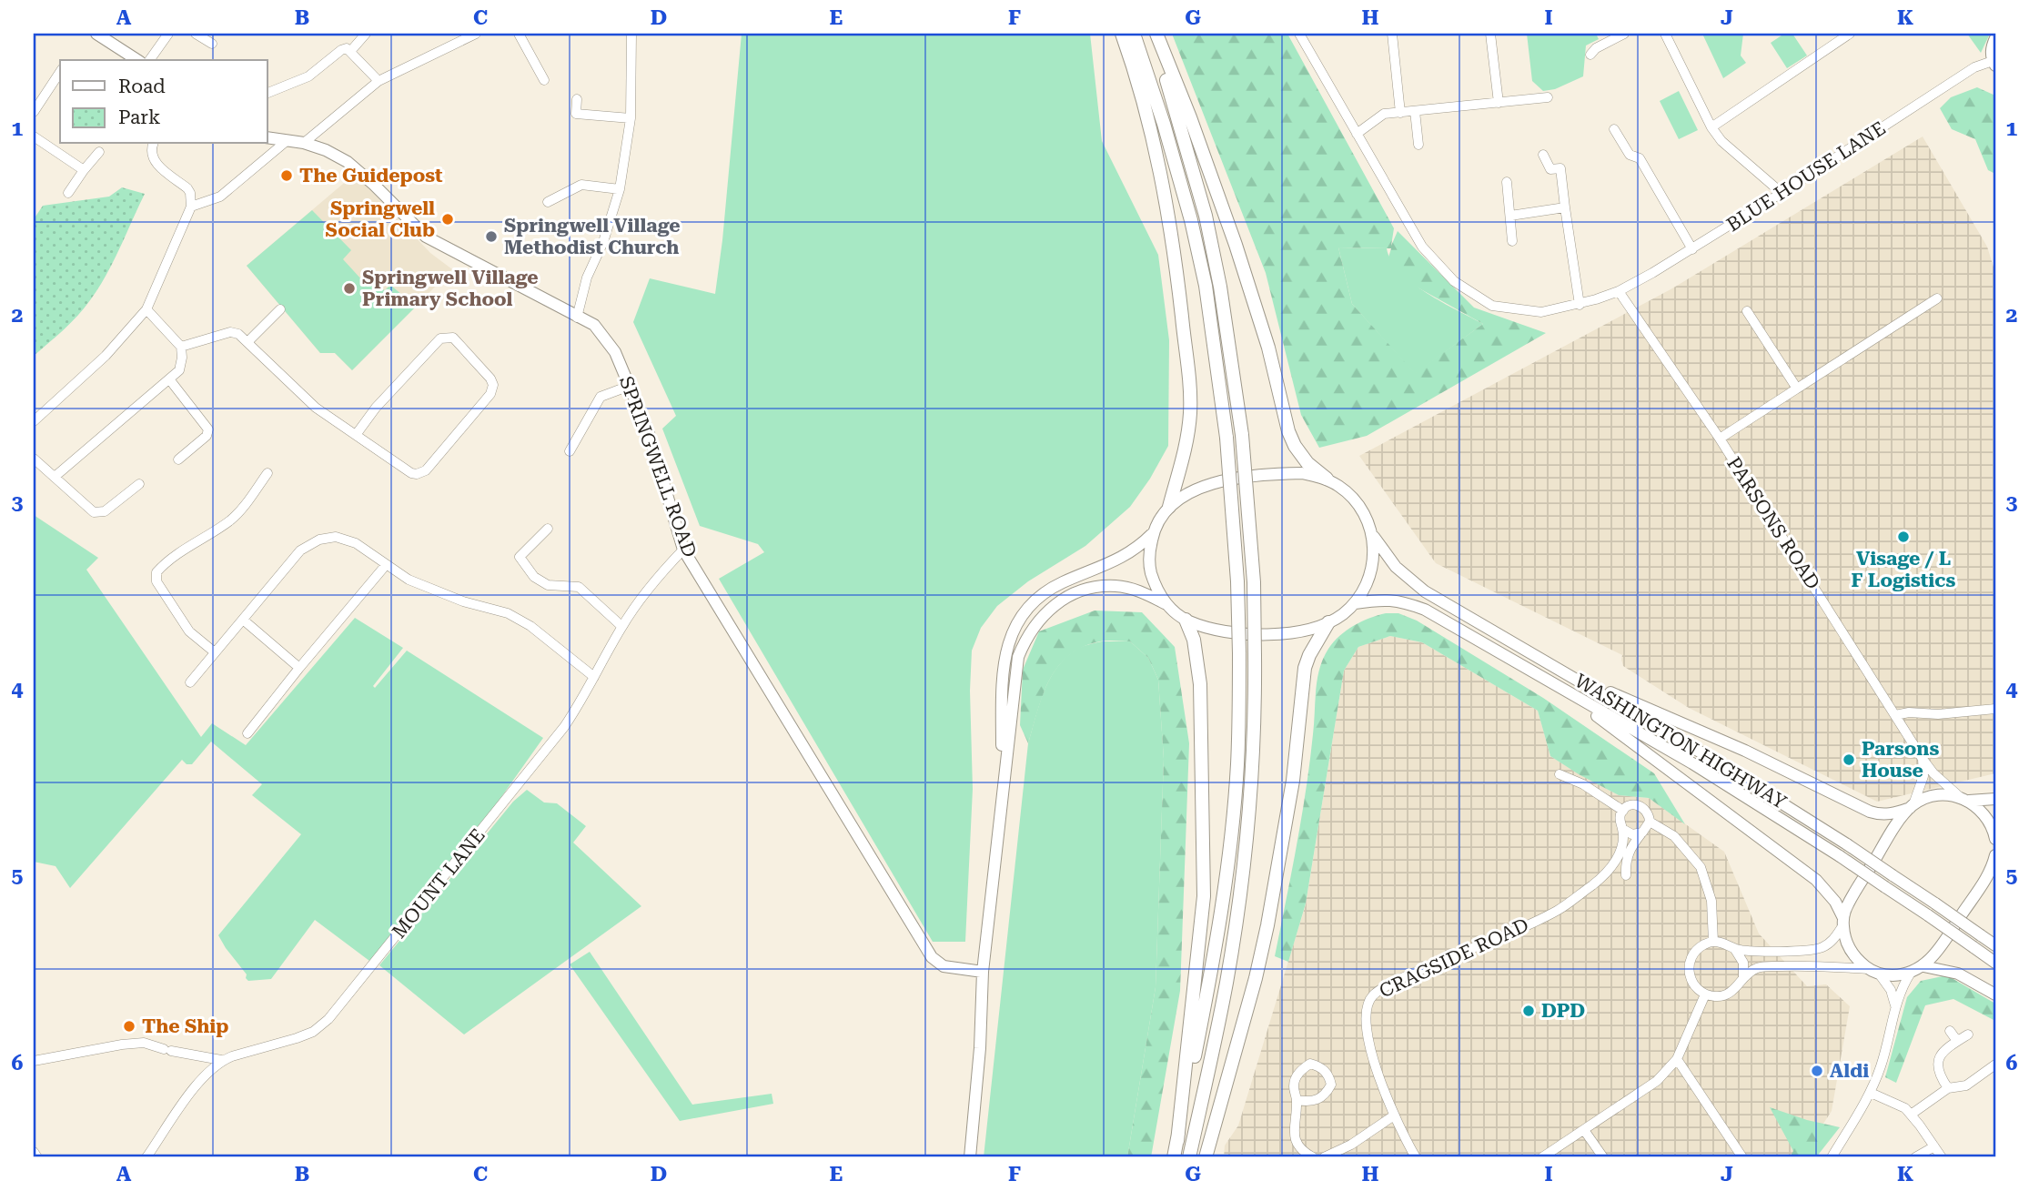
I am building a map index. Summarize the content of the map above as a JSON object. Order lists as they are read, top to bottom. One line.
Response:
{"streets":{"main road":["SPRINGWELL ROAD","WASHINGTON HIGHWAY"],"street":["BLUE HOUSE LANE","PARSONS ROAD","MOUNT LANE","CRAGSIDE ROAD"]},"crossings":[["BLUE HOUSE LANE","PARSONS ROAD"],["SPRINGWELL ROAD","MOUNT LANE"]],"places":["The Guidepost","Springwell Social Club","Springwell Village Methodist Church","Springwell Village Primary School","Visage / L F Logistics","Parsons House","DPD","The Ship","Aldi"],"legend":["Road","Park"],"grid":{"columns":["A","B","C","D","E","F","G","H","I","J","K"],"rows":["1","2","3","4","5","6"]}}
